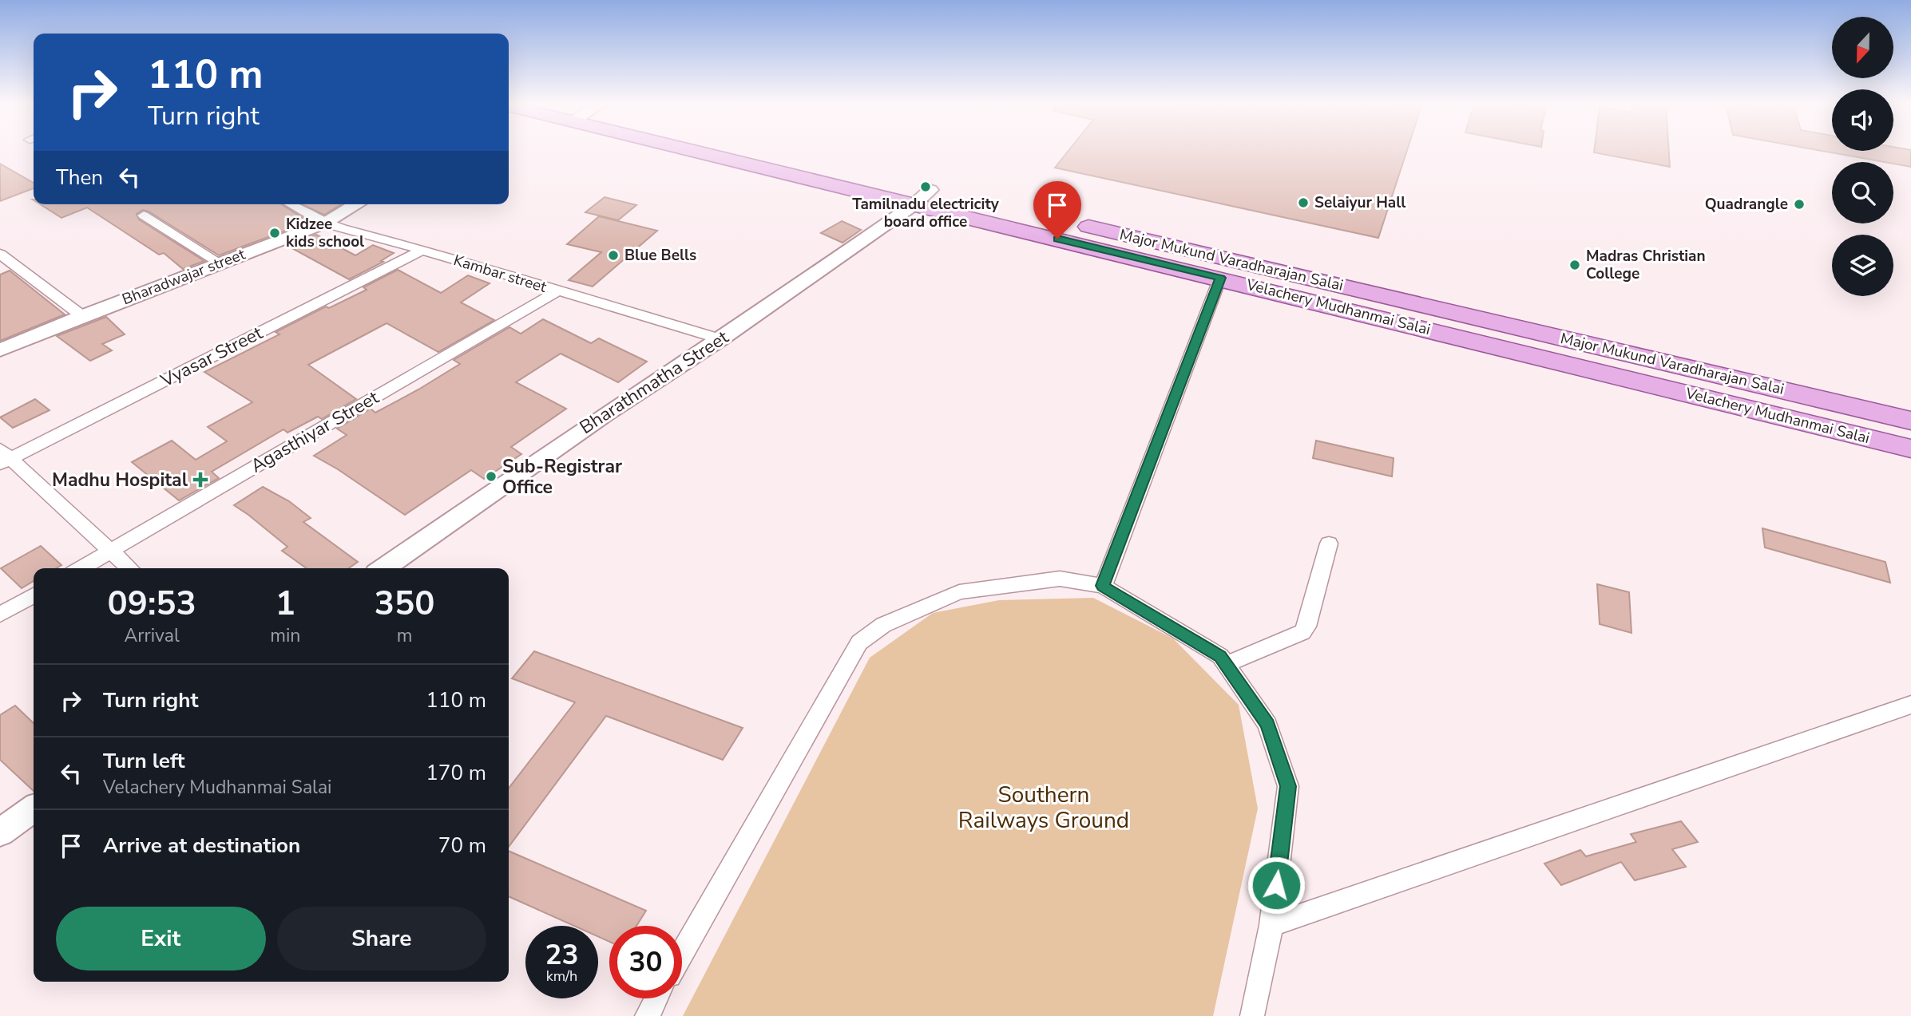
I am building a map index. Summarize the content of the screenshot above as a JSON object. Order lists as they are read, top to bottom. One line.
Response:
{"streets":{"main road":["Major Mukund Varadharajan Salai","Velachery Mudhanmai Salai"],"street":["Kambar street","Bharadwajar street","Vyasar Street","Bharathmatha Street","Agasthiyar Street"]},"crossings":[["Major Mukund Varadharajan Salai","Velachery Mudhanmai Salai"],["Major Mukund Varadharajan Salai","Bharathmatha Street"],["Kambar street","Bharadwajar street"],["Kambar street","Vyasar Street"],["Kambar street","Bharathmatha Street"],["Kambar street","Agasthiyar Street"],["Velachery Mudhanmai Salai","Bharathmatha Street"]],"parks":["Southern Railways Ground"],"places":{"other":["Tamilnadu electricity board office","Selaiyur Hall","Quadrangle","Kidzee kids school","Blue Bells","Madras Christian College","Sub-Registrar Office"],"health":["Madhu Hospital"]},"north":"bottom","page":{"turn":["110 m","Turn right"],"then":"Then","eta":["09:53","Arrival","1","min","350","m"],"list":[{"name":"Turn right","value":"110 m"},{"name":"Turn left","note":"Velachery Mudhanmai Salai","value":"170 m"},{"name":"Arrive at destination","value":"70 m"}],"buttons":["Exit","Share"],"speed":"23 km/h","limit":"30"}}
